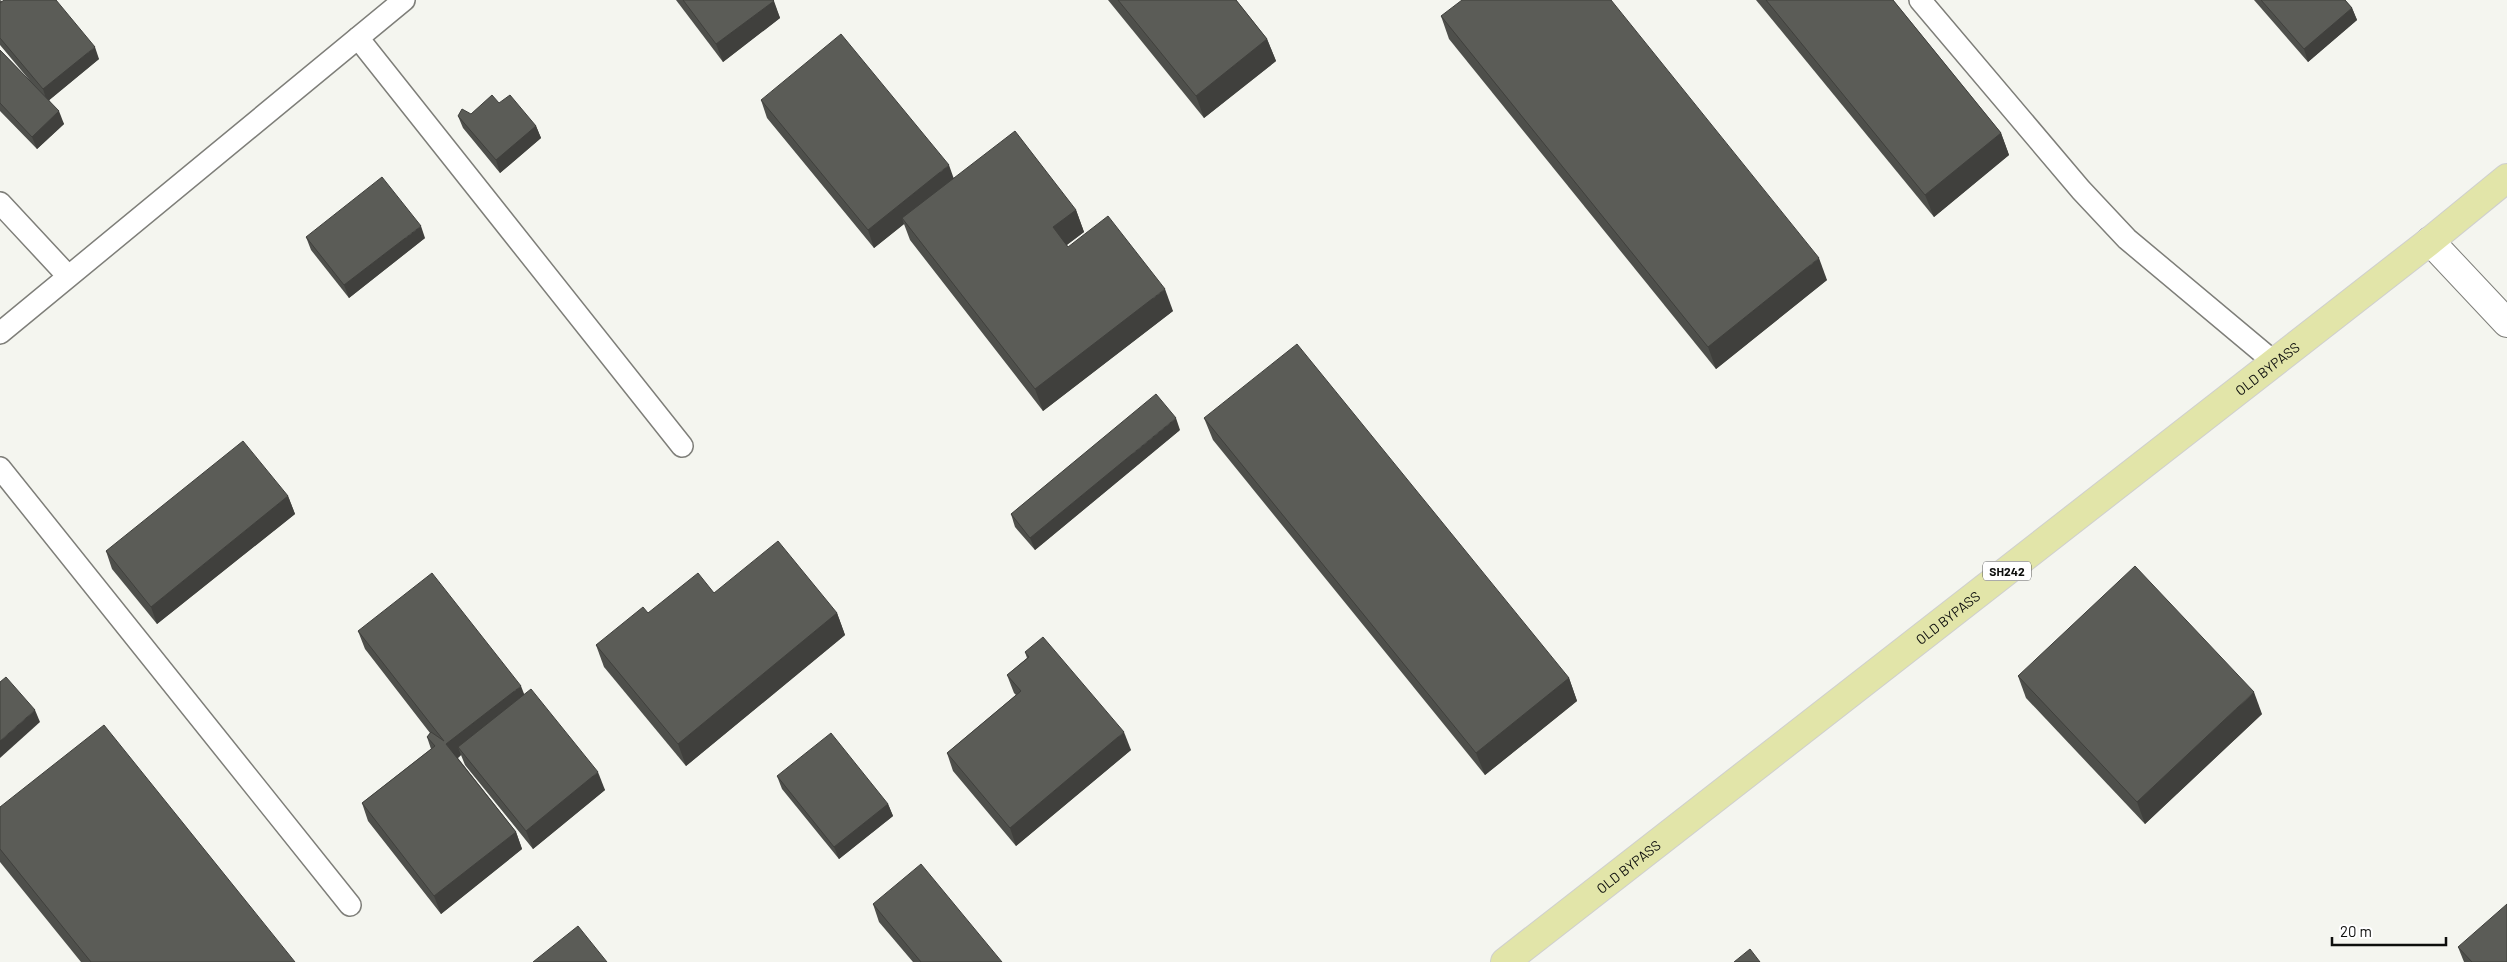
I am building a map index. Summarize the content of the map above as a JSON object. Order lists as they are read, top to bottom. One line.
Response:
{"streets":{"main road":["OLD BYPASS","SH242"]},"scale_bar":"20 m"}
